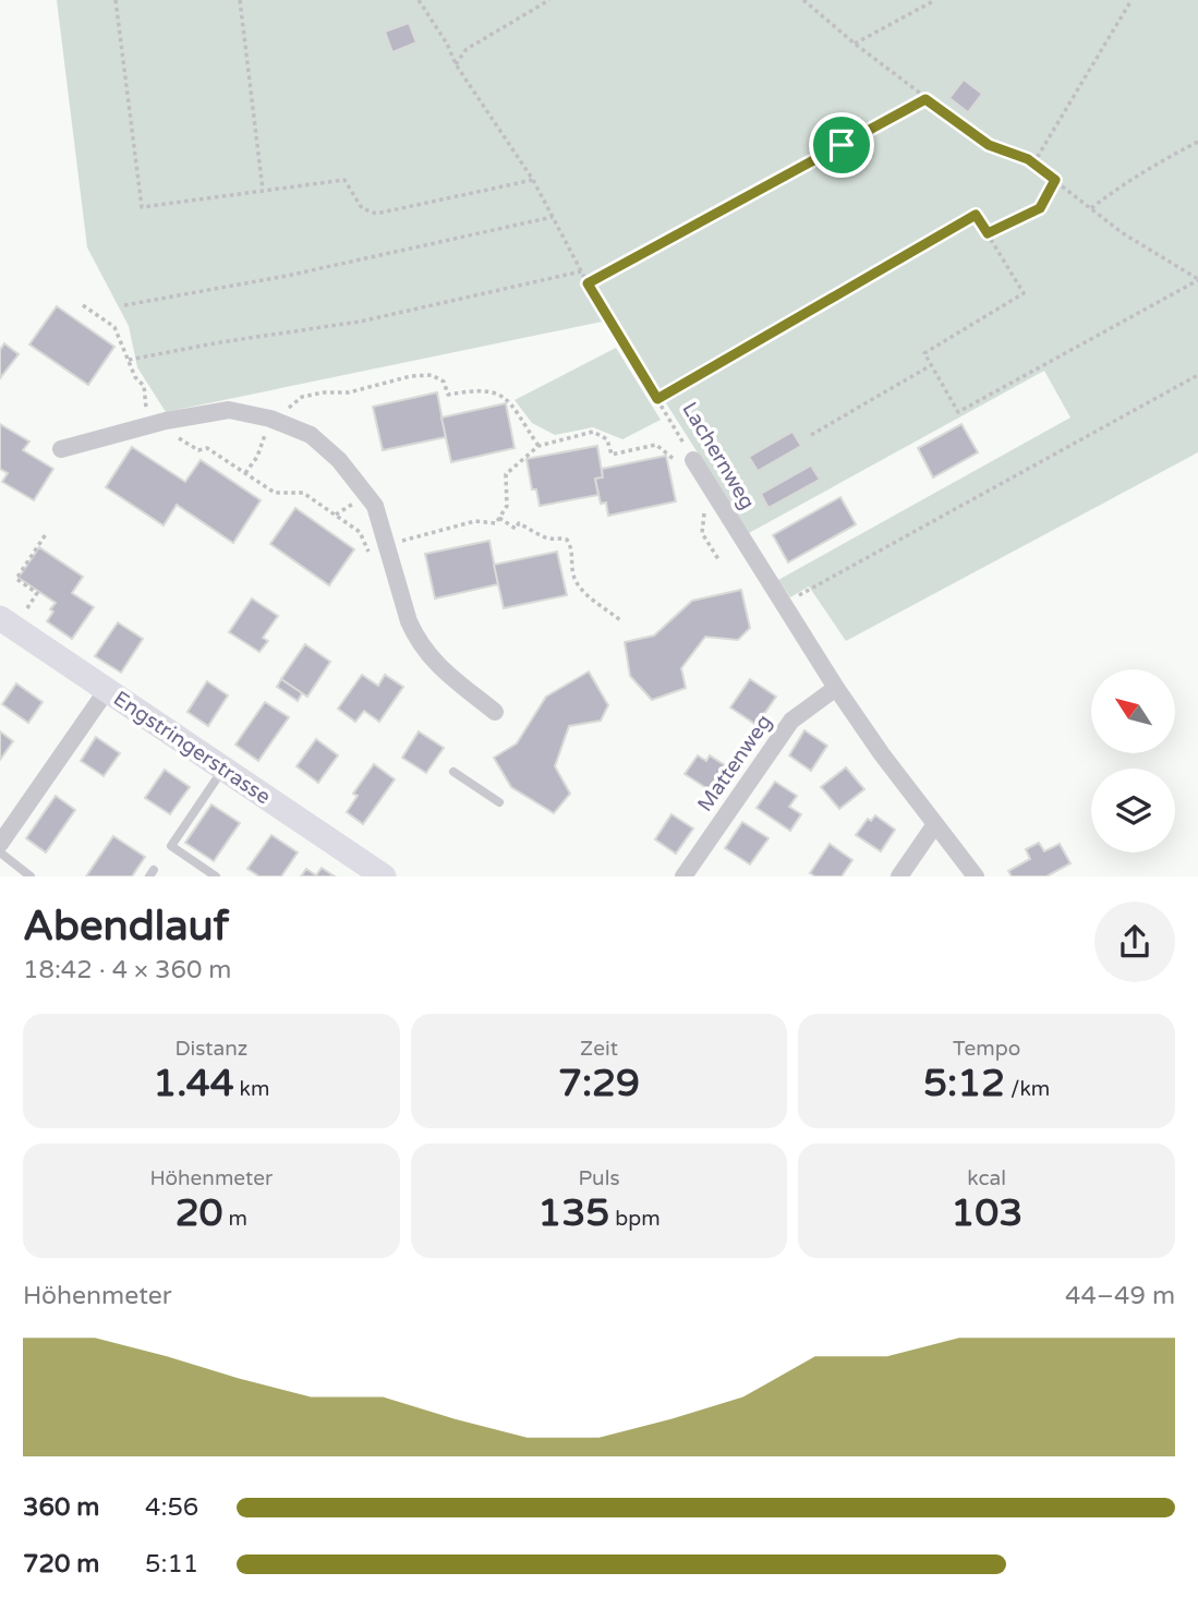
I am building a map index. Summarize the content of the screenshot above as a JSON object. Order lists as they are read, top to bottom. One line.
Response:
{"streets":{"main road":["Engstringerstrasse"],"street":["Lachernweg","Mattenweg"]},"crossings":[["Lachernweg","Mattenweg"]],"north":"top left","page":{"heading":["Abendlauf","18:42 · 4 × 360 m"],"stats":[["Distanz","1.44 km"],["Zeit","7:29"],["Tempo","5:12 /km"],["Höhenmeter","20 m"],["Puls","135 bpm"],["kcal","103"]],"chart":["Höhenmeter","44–49 m"],"list":[{"name":"360 m","note":"4:56"},{"name":"720 m","note":"5:11"}]}}
